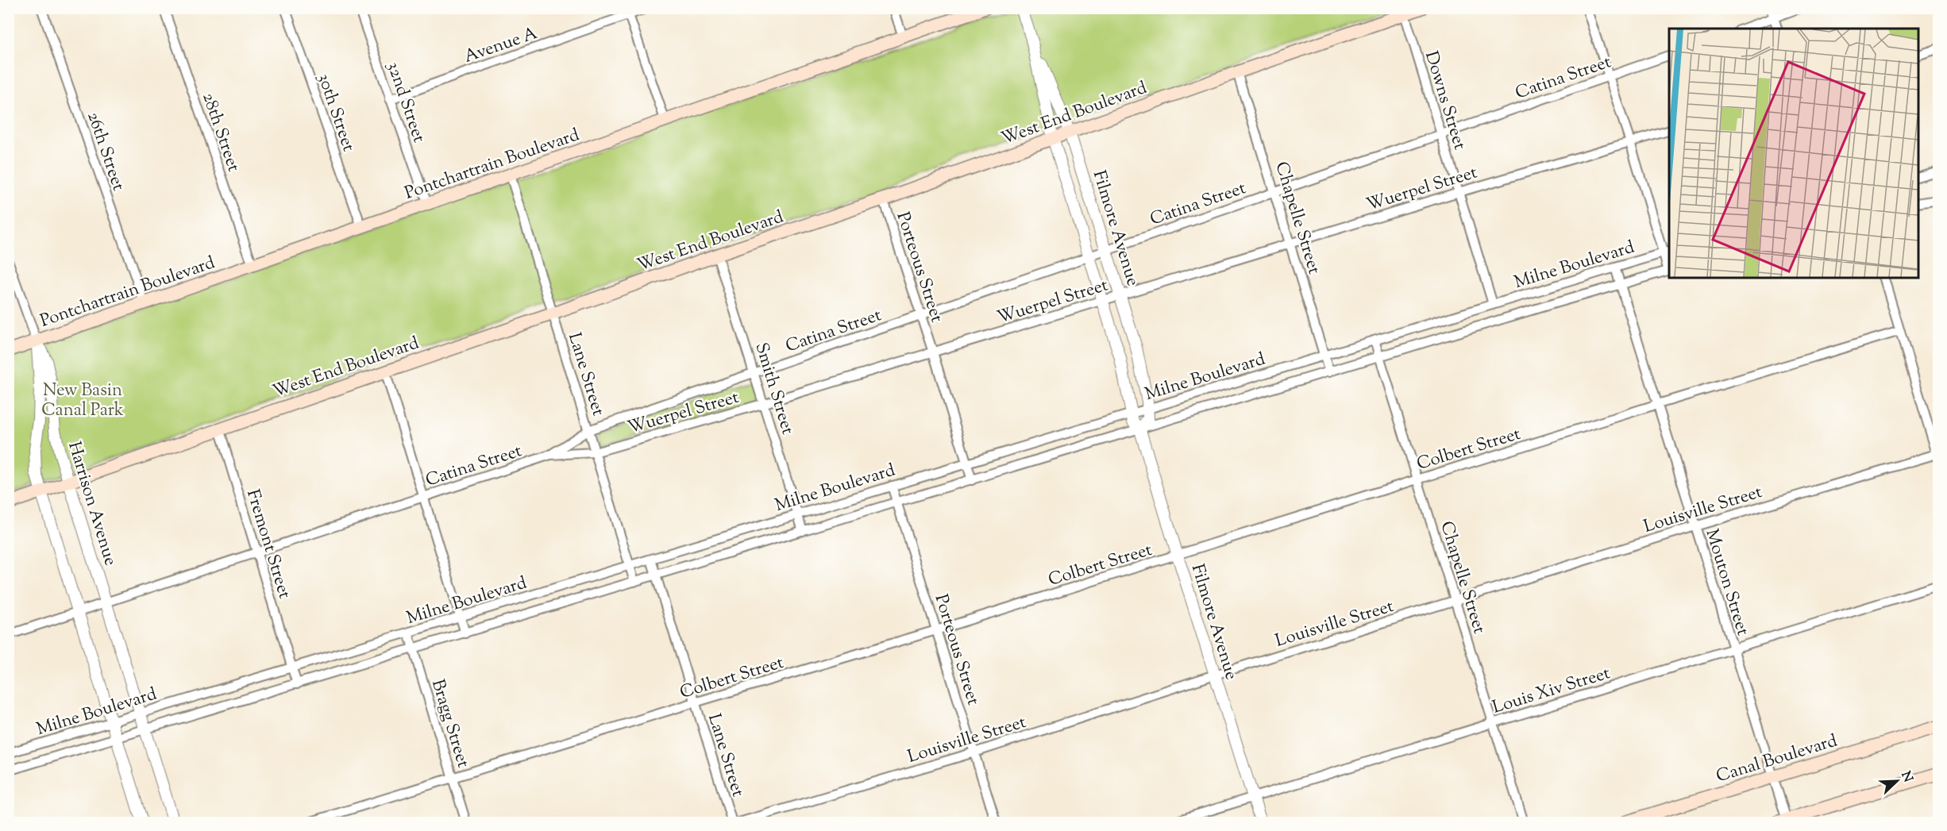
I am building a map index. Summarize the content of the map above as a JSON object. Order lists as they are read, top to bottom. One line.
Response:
{"streets":{"main road":["West End Boulevard","Pontchartrain Boulevard","Canal Boulevard"],"street":["Avenue A","Catina Street","Downs Street","32nd Street","30th Street","28th Street","26th Street","Wuerpel Street","Chapelle Street","Filmore Avenue","Milne Boulevard","Porteous Street","Lane Street","Smith Street","Colbert Street","Harrison Avenue","Louisville Street","Fremont Street","Mouton Street","Louis Xiv Street","Bragg Street"]},"crossings":[["Avenue A","32nd Street"],["Catina Street","Downs Street"],["Catina Street","Wuerpel Street"],["Catina Street","Chapelle Street"],["Catina Street","Filmore Avenue"],["Catina Street","Porteous Street"],["Catina Street","Lane Street"],["Catina Street","Smith Street"],["Catina Street","Harrison Avenue"],["Catina Street","Fremont Street"],["Downs Street","West End Boulevard"],["Downs Street","Wuerpel Street"],["Downs Street","Milne Boulevard"],["32nd Street","Pontchartrain Boulevard"],["30th Street","Pontchartrain Boulevard"],["West End Boulevard","Chapelle Street"],["West End Boulevard","Filmore Avenue"],["West End Boulevard","Porteous Street"],["West End Boulevard","Lane Street"],["West End Boulevard","Smith Street"],["West End Boulevard","Harrison Avenue"],["West End Boulevard","Fremont Street"],["28th Street","Pontchartrain Boulevard"],["26th Street","Pontchartrain Boulevard"],["Pontchartrain Boulevard","Lane Street"],["Pontchartrain Boulevard","Harrison Avenue"],["Wuerpel Street","Chapelle Street"],["Wuerpel Street","Filmore Avenue"],["Wuerpel Street","Porteous Street"],["Wuerpel Street","Lane Street"],["Wuerpel Street","Smith Street"],["Chapelle Street","Milne Boulevard"],["Chapelle Street","Colbert Street"],["Chapelle Street","Louisville Street"],["Chapelle Street","Louis Xiv Street"],["Filmore Avenue","Milne Boulevard"],["Filmore Avenue","Colbert Street"],["Filmore Avenue","Louisville Street"],["Filmore Avenue","Louis Xiv Street"],["Milne Boulevard","Porteous Street"],["Milne Boulevard","Lane Street"],["Milne Boulevard","Smith Street"],["Milne Boulevard","Harrison Avenue"],["Milne Boulevard","Fremont Street"],["Milne Boulevard","Mouton Street"],["Milne Boulevard","Bragg Street"],["Porteous Street","Colbert Street"],["Porteous Street","Louisville Street"],["Lane Street","Colbert Street"],["Colbert Street","Mouton Street"],["Colbert Street","Bragg Street"],["Louisville Street","Mouton Street"],["Mouton Street","Louis Xiv Street"],["Mouton Street","Canal Boulevard"]],"parks":["New Basin Canal Park"],"north":"top right"}
